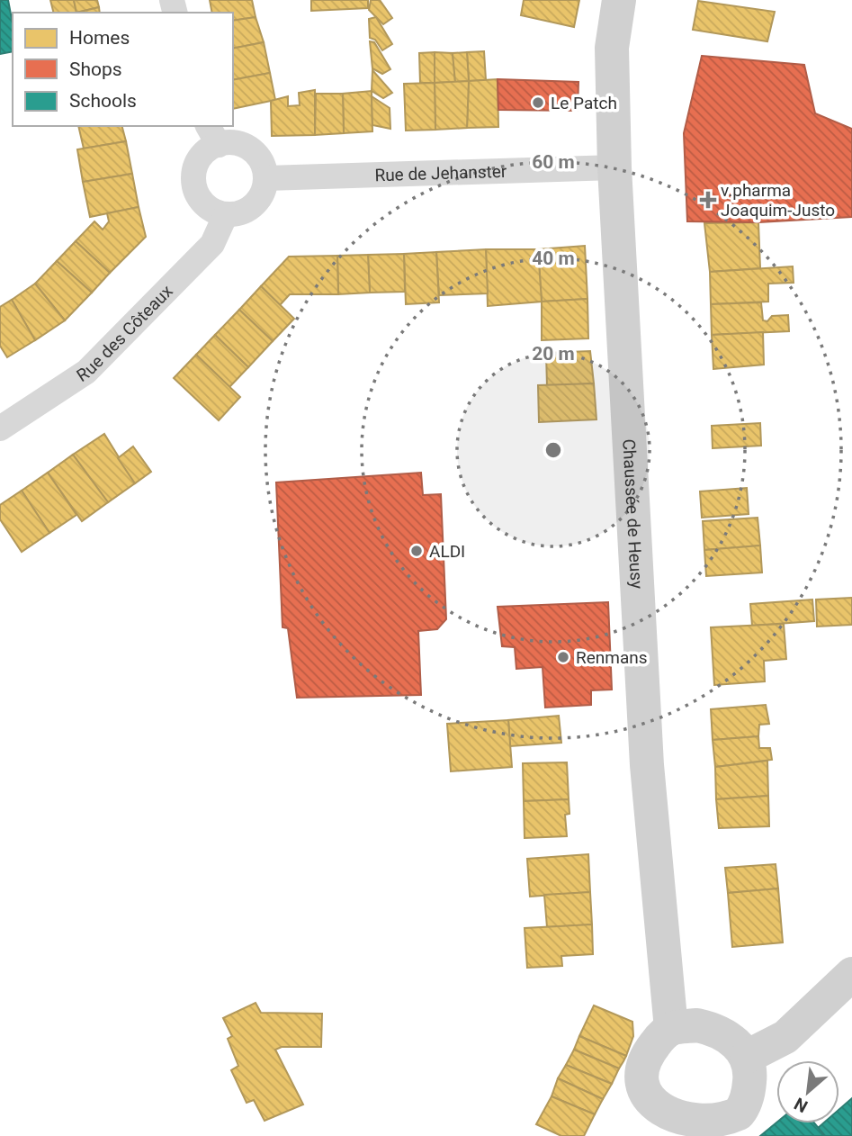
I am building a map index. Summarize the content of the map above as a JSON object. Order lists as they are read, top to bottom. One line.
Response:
{"streets":{"main road":["Chaussée de Heusy"],"street":["Rue de Jehanster","Rue des Côteaux"]},"crossings":[["Rue de Jehanster","Rue des Côteaux"],["Rue de Jehanster","Chaussée de Heusy"]],"places":{"other":["Le Patch","ALDI","Renmans"],"health":["v.pharma Joaquim-Justo"]},"legend":["Homes","Shops","Schools"],"north":"bottom left","rings":["60 m","40 m","20 m"]}
